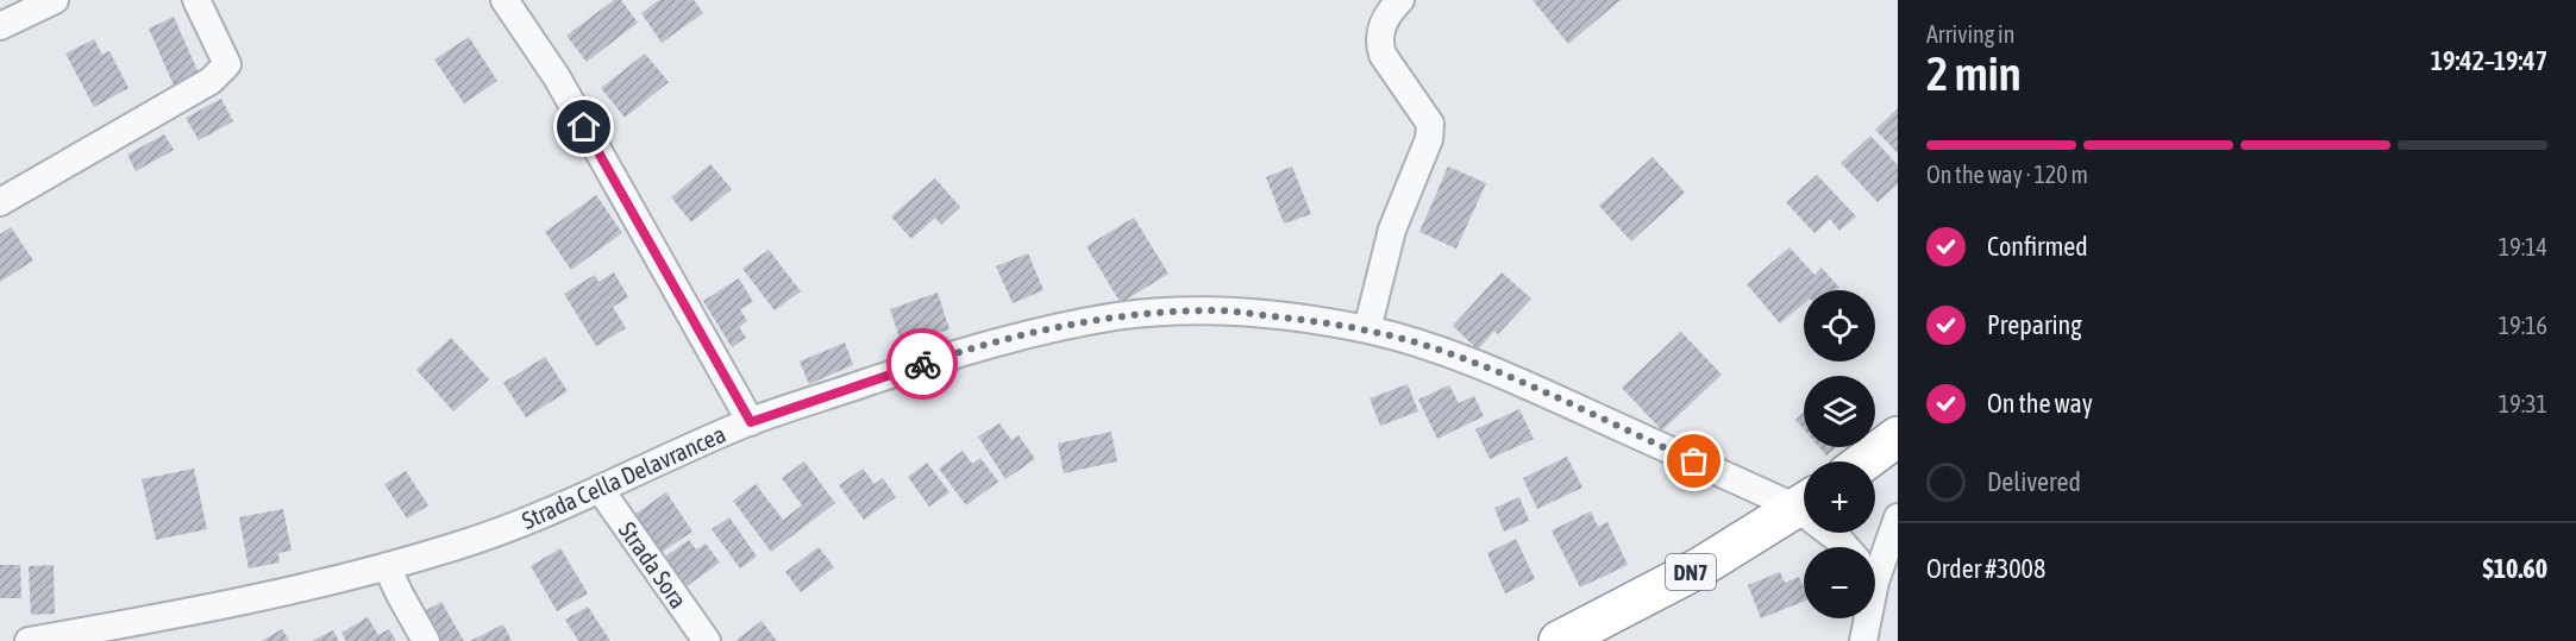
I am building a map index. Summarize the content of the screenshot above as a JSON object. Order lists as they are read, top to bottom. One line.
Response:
{"streets":{"highway":["DN7"],"street":["Strada Cella Delavrancea","Strada Sora"]},"crossings":[["Strada Cella Delavrancea","Strada Sora"]],"page":{"heading":["2 min","Arriving in","19:42–19:47"],"panel":["Order #3008","$10.60"],"bar":"On the way · 120 m","list":[["Confirmed","19:14"],["Preparing","19:16"],["On the way","19:31"],"Delivered"],"map_buttons":["+","−"]}}
